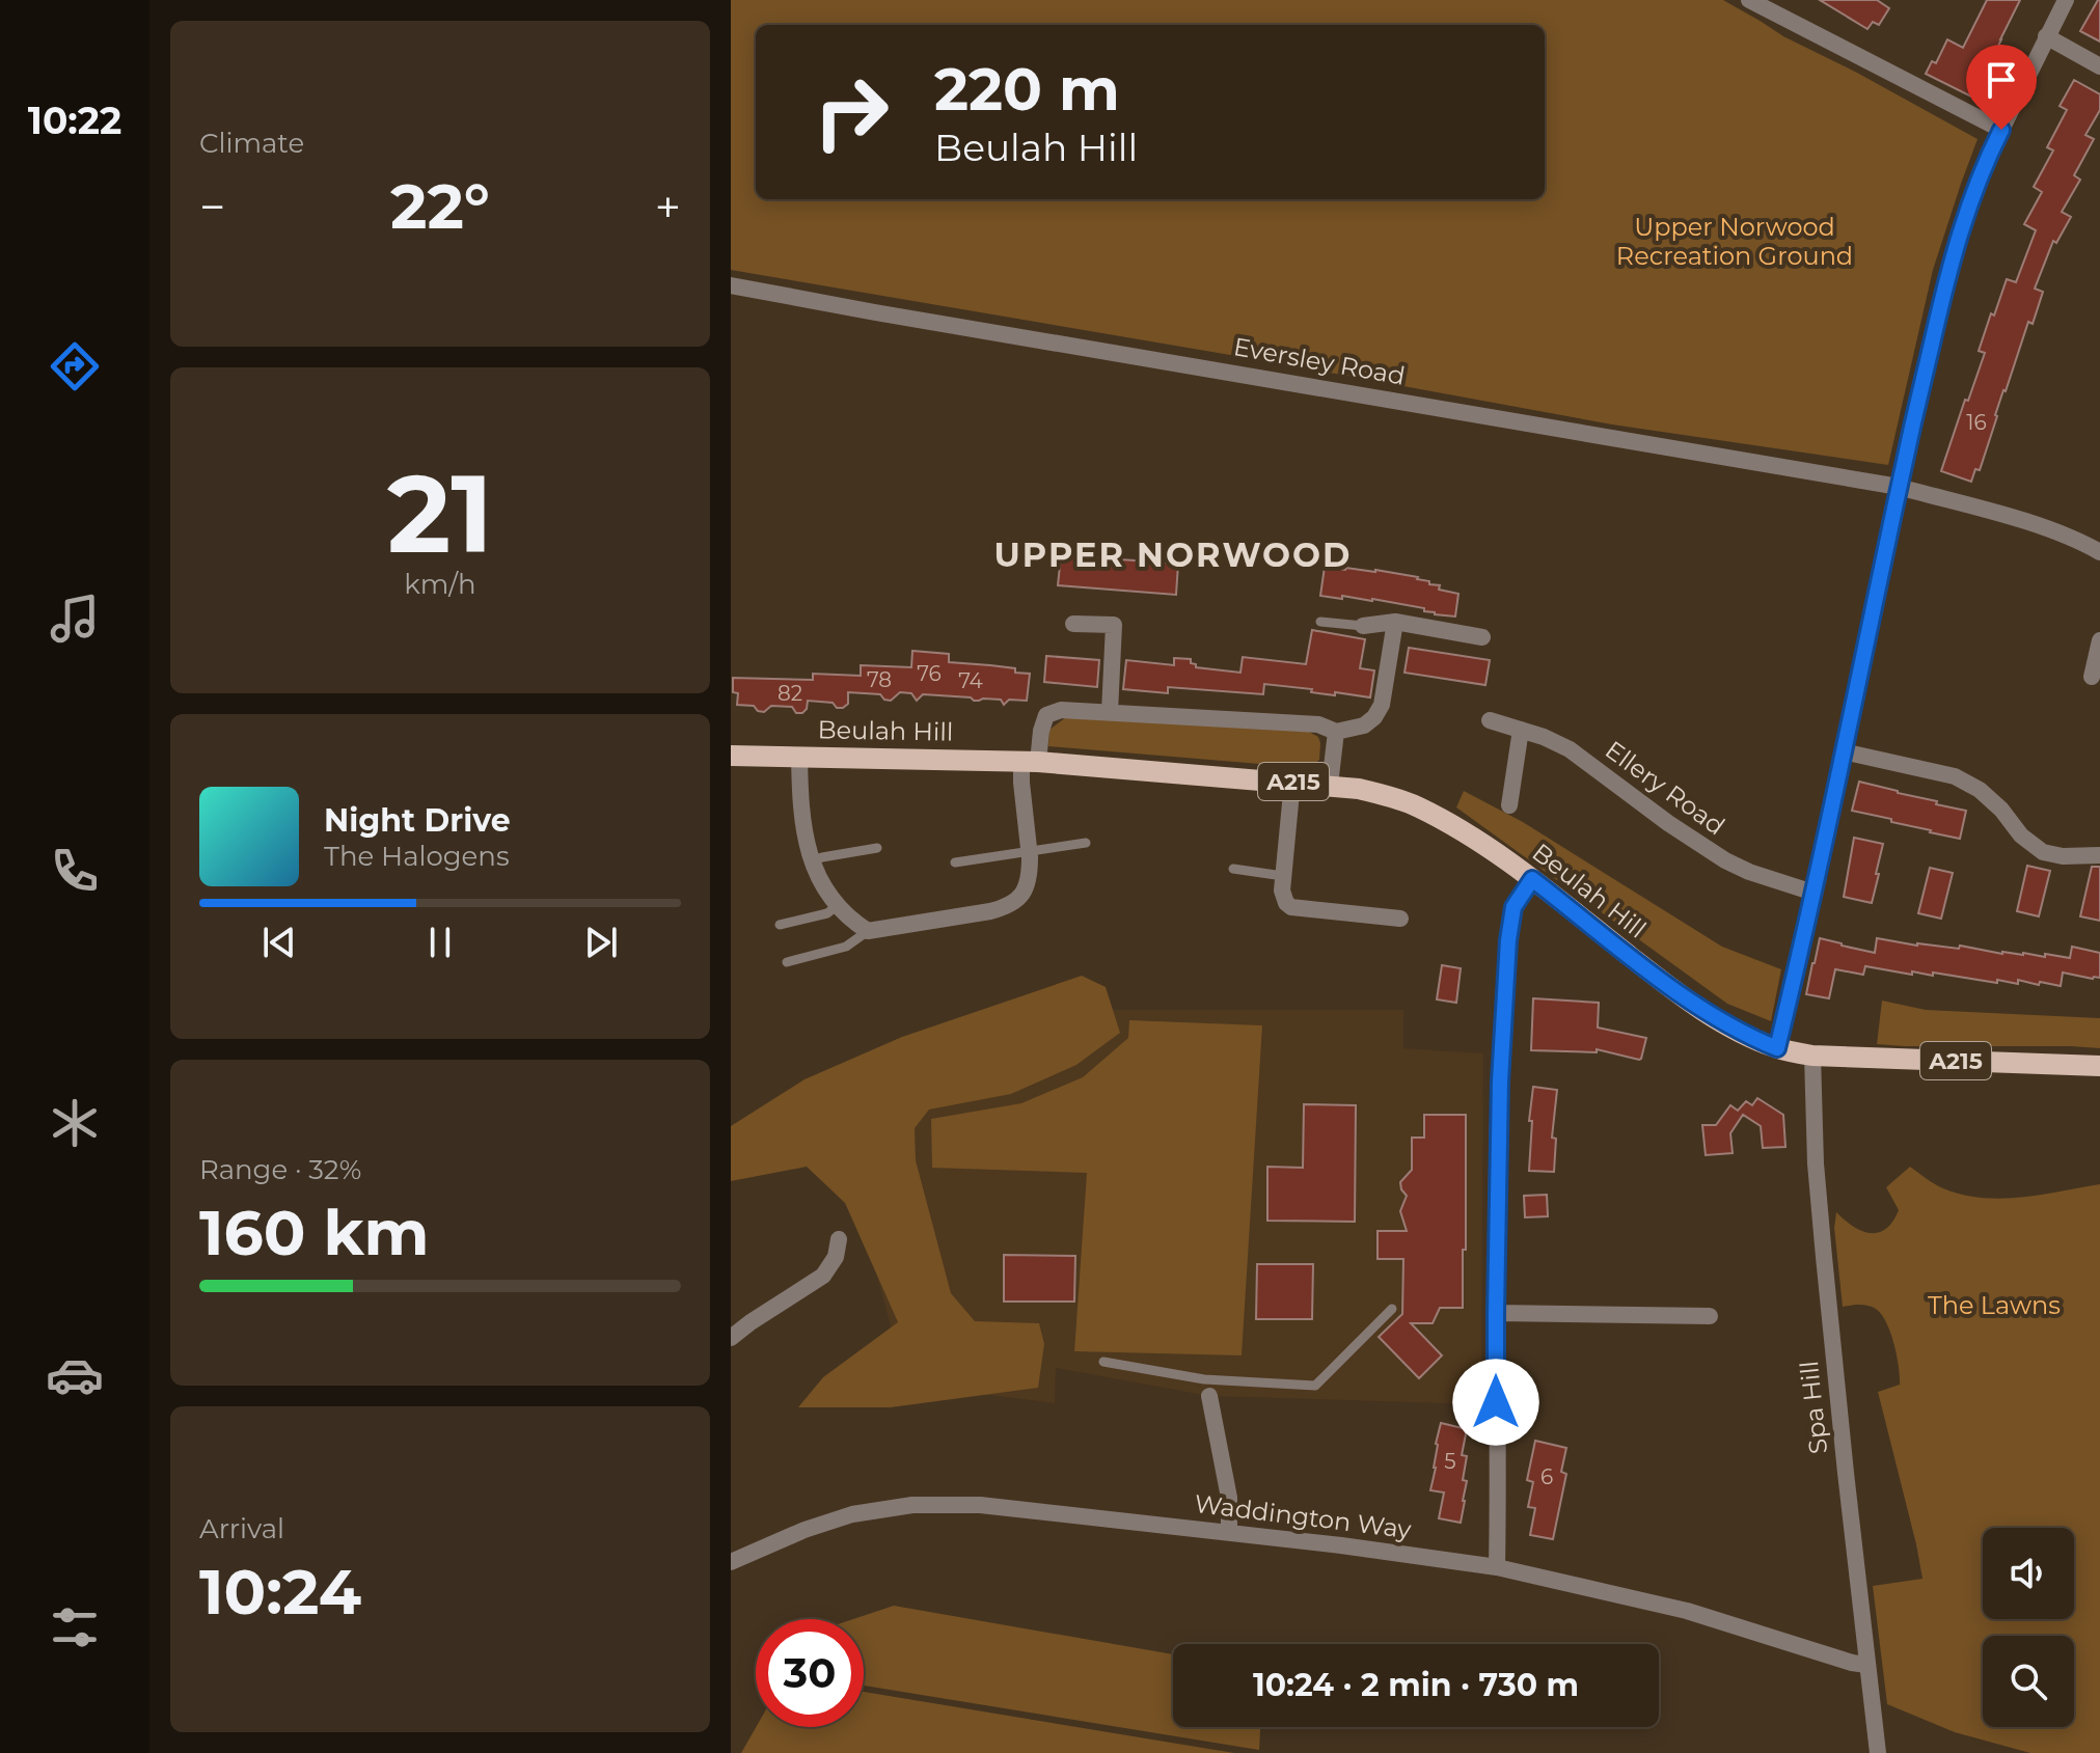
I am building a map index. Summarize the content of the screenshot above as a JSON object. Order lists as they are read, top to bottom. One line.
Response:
{"streets":{"main road":["Beulah Hill","A215"],"street":["Eversley Road","Ellery Road","Spa Hill","Waddington Way"]},"crossings":[["Beulah Hill","Spa Hill"],["Spa Hill","Waddington Way"]],"districts":["UPPER NORWOOD"],"parks":["Upper Norwood Recreation Ground","The Lawns"],"house_numbers":["16","76","78","74","82","5","6"],"page":{"tabs":"10:22","tile":["Climate",["21","km/h"],["Range · 32%","160 km"],["Arrival","10:24"]],"turn":["220 m","Beulah Hill"],"heat":["−","22°","+"],"song":["Night Drive","The Halogens"],"limit":"30","trip":"10:24 · 2 min · 730 m"}}
